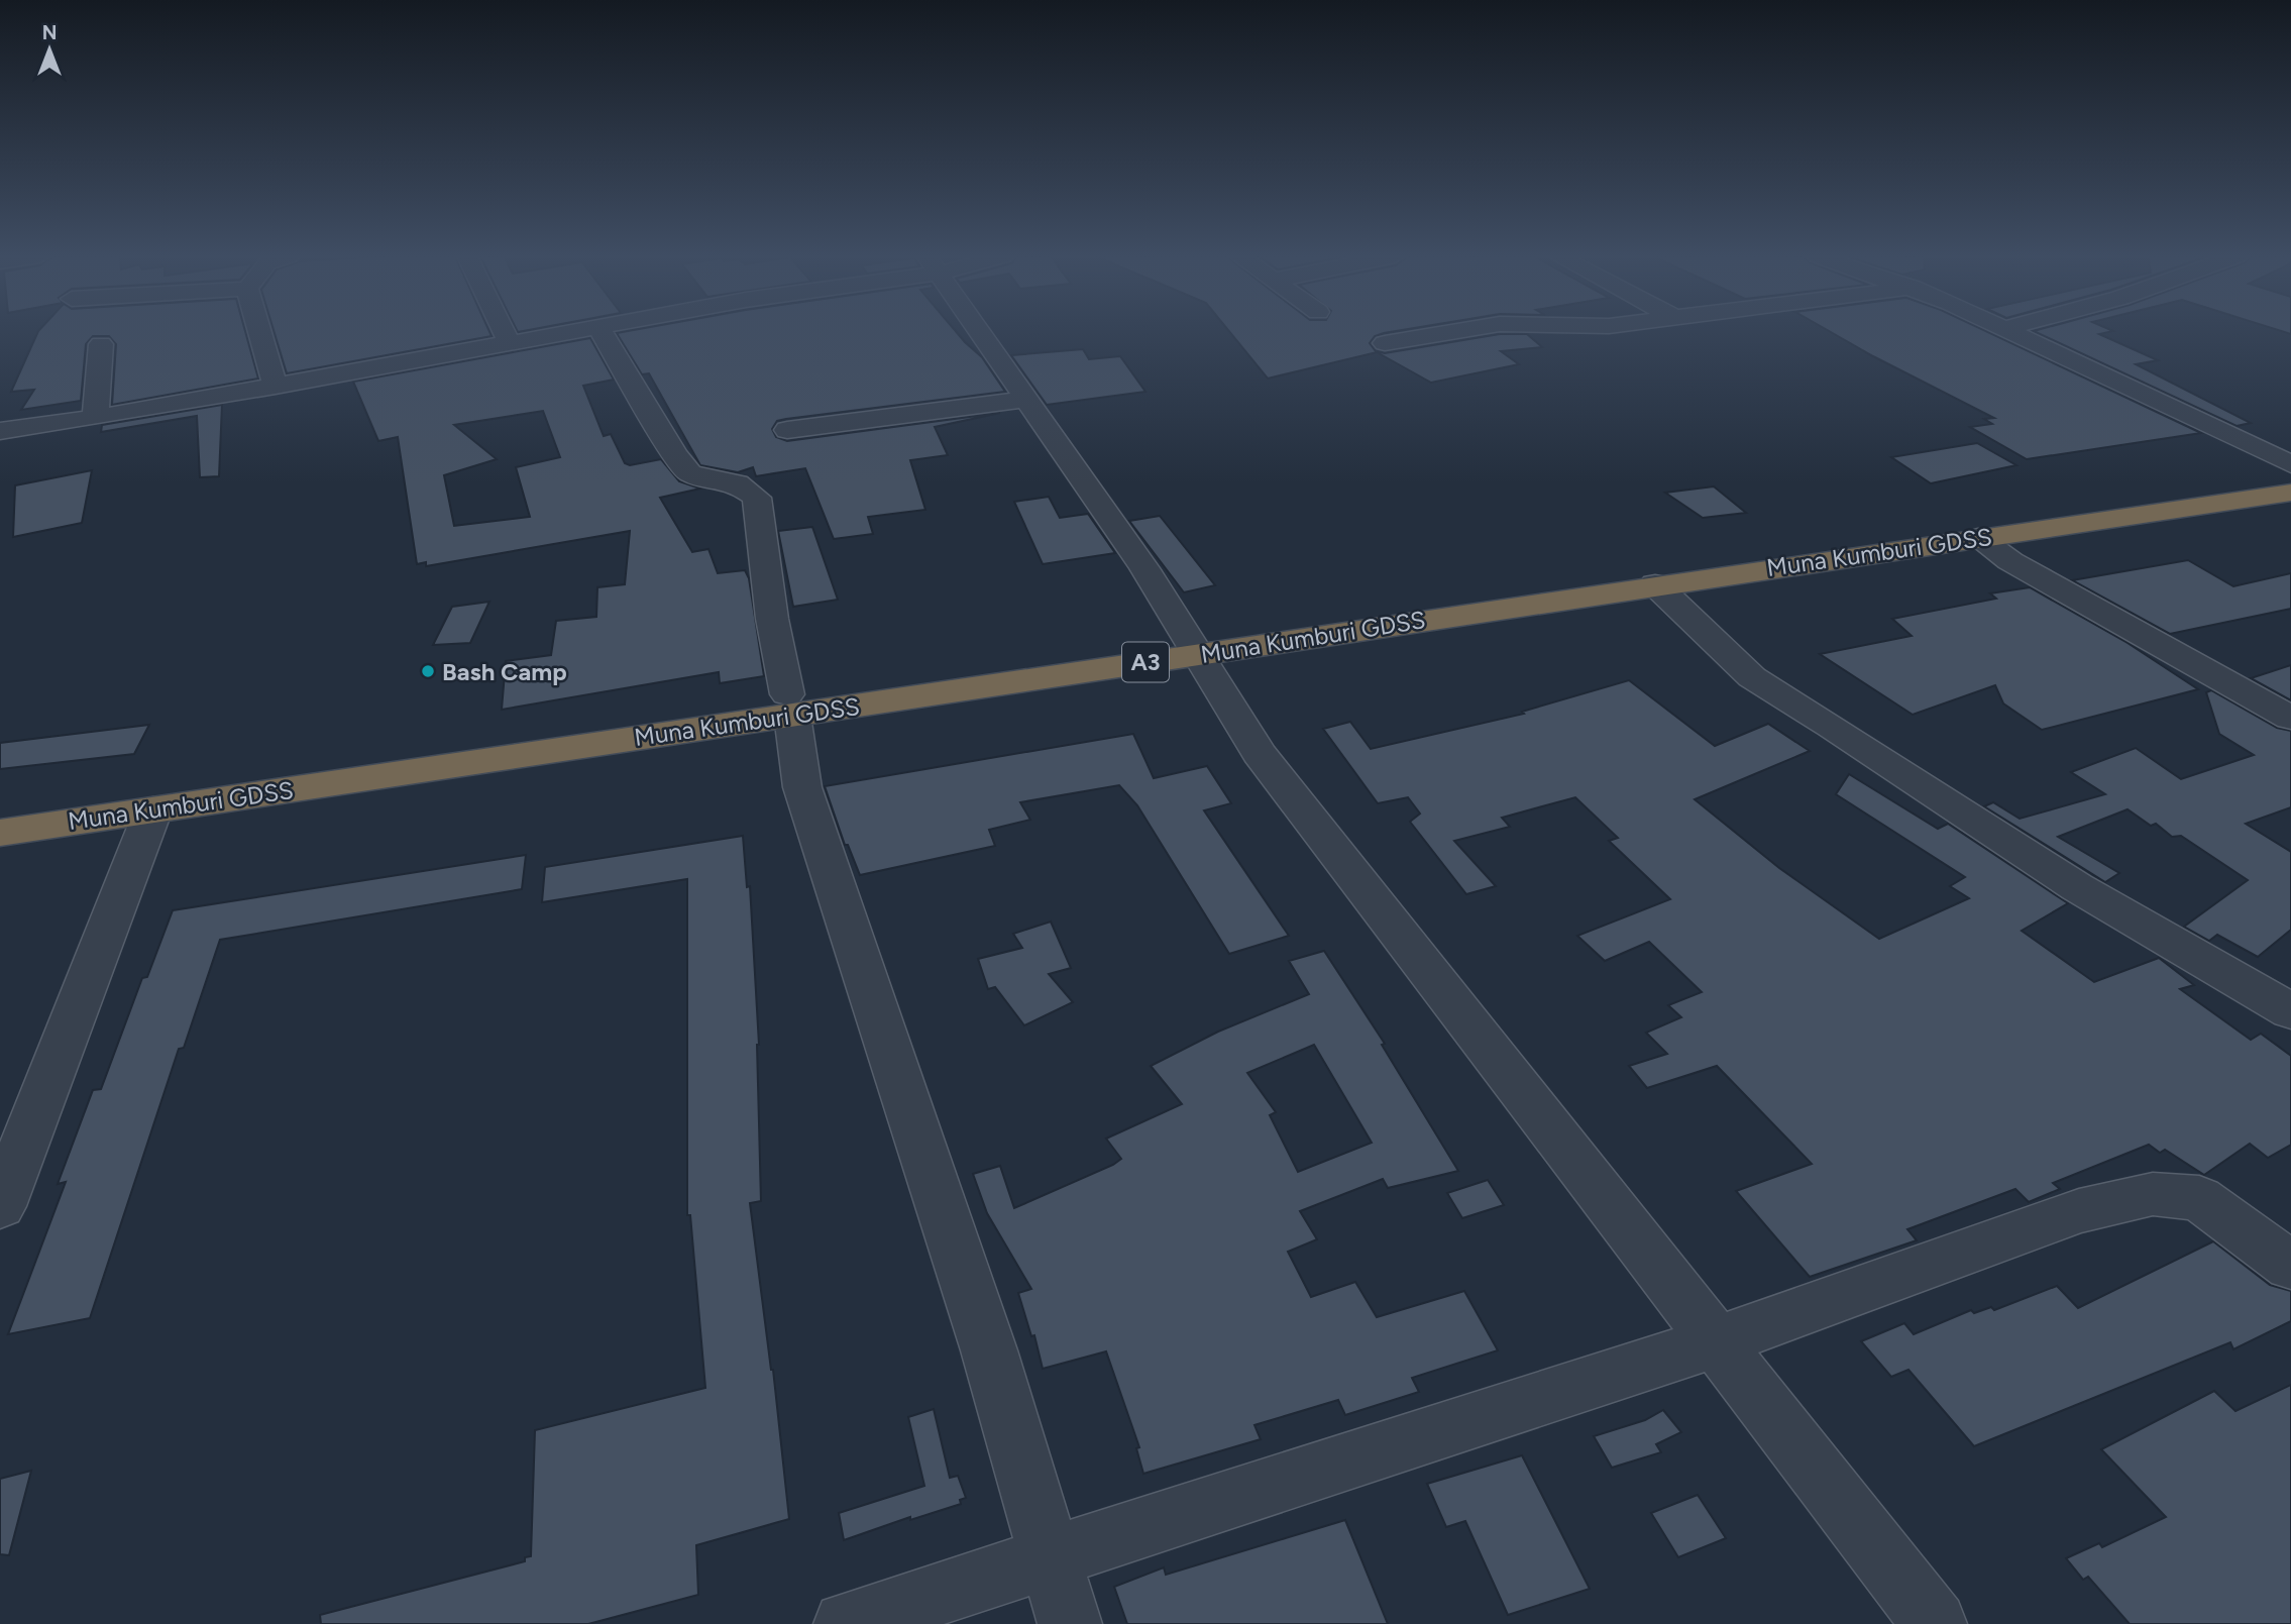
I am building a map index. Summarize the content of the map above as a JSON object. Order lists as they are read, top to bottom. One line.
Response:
{"streets":{"highway":["Muna Kumburi GDSS","A3"]},"places":["Bash Camp"],"north":"top"}
